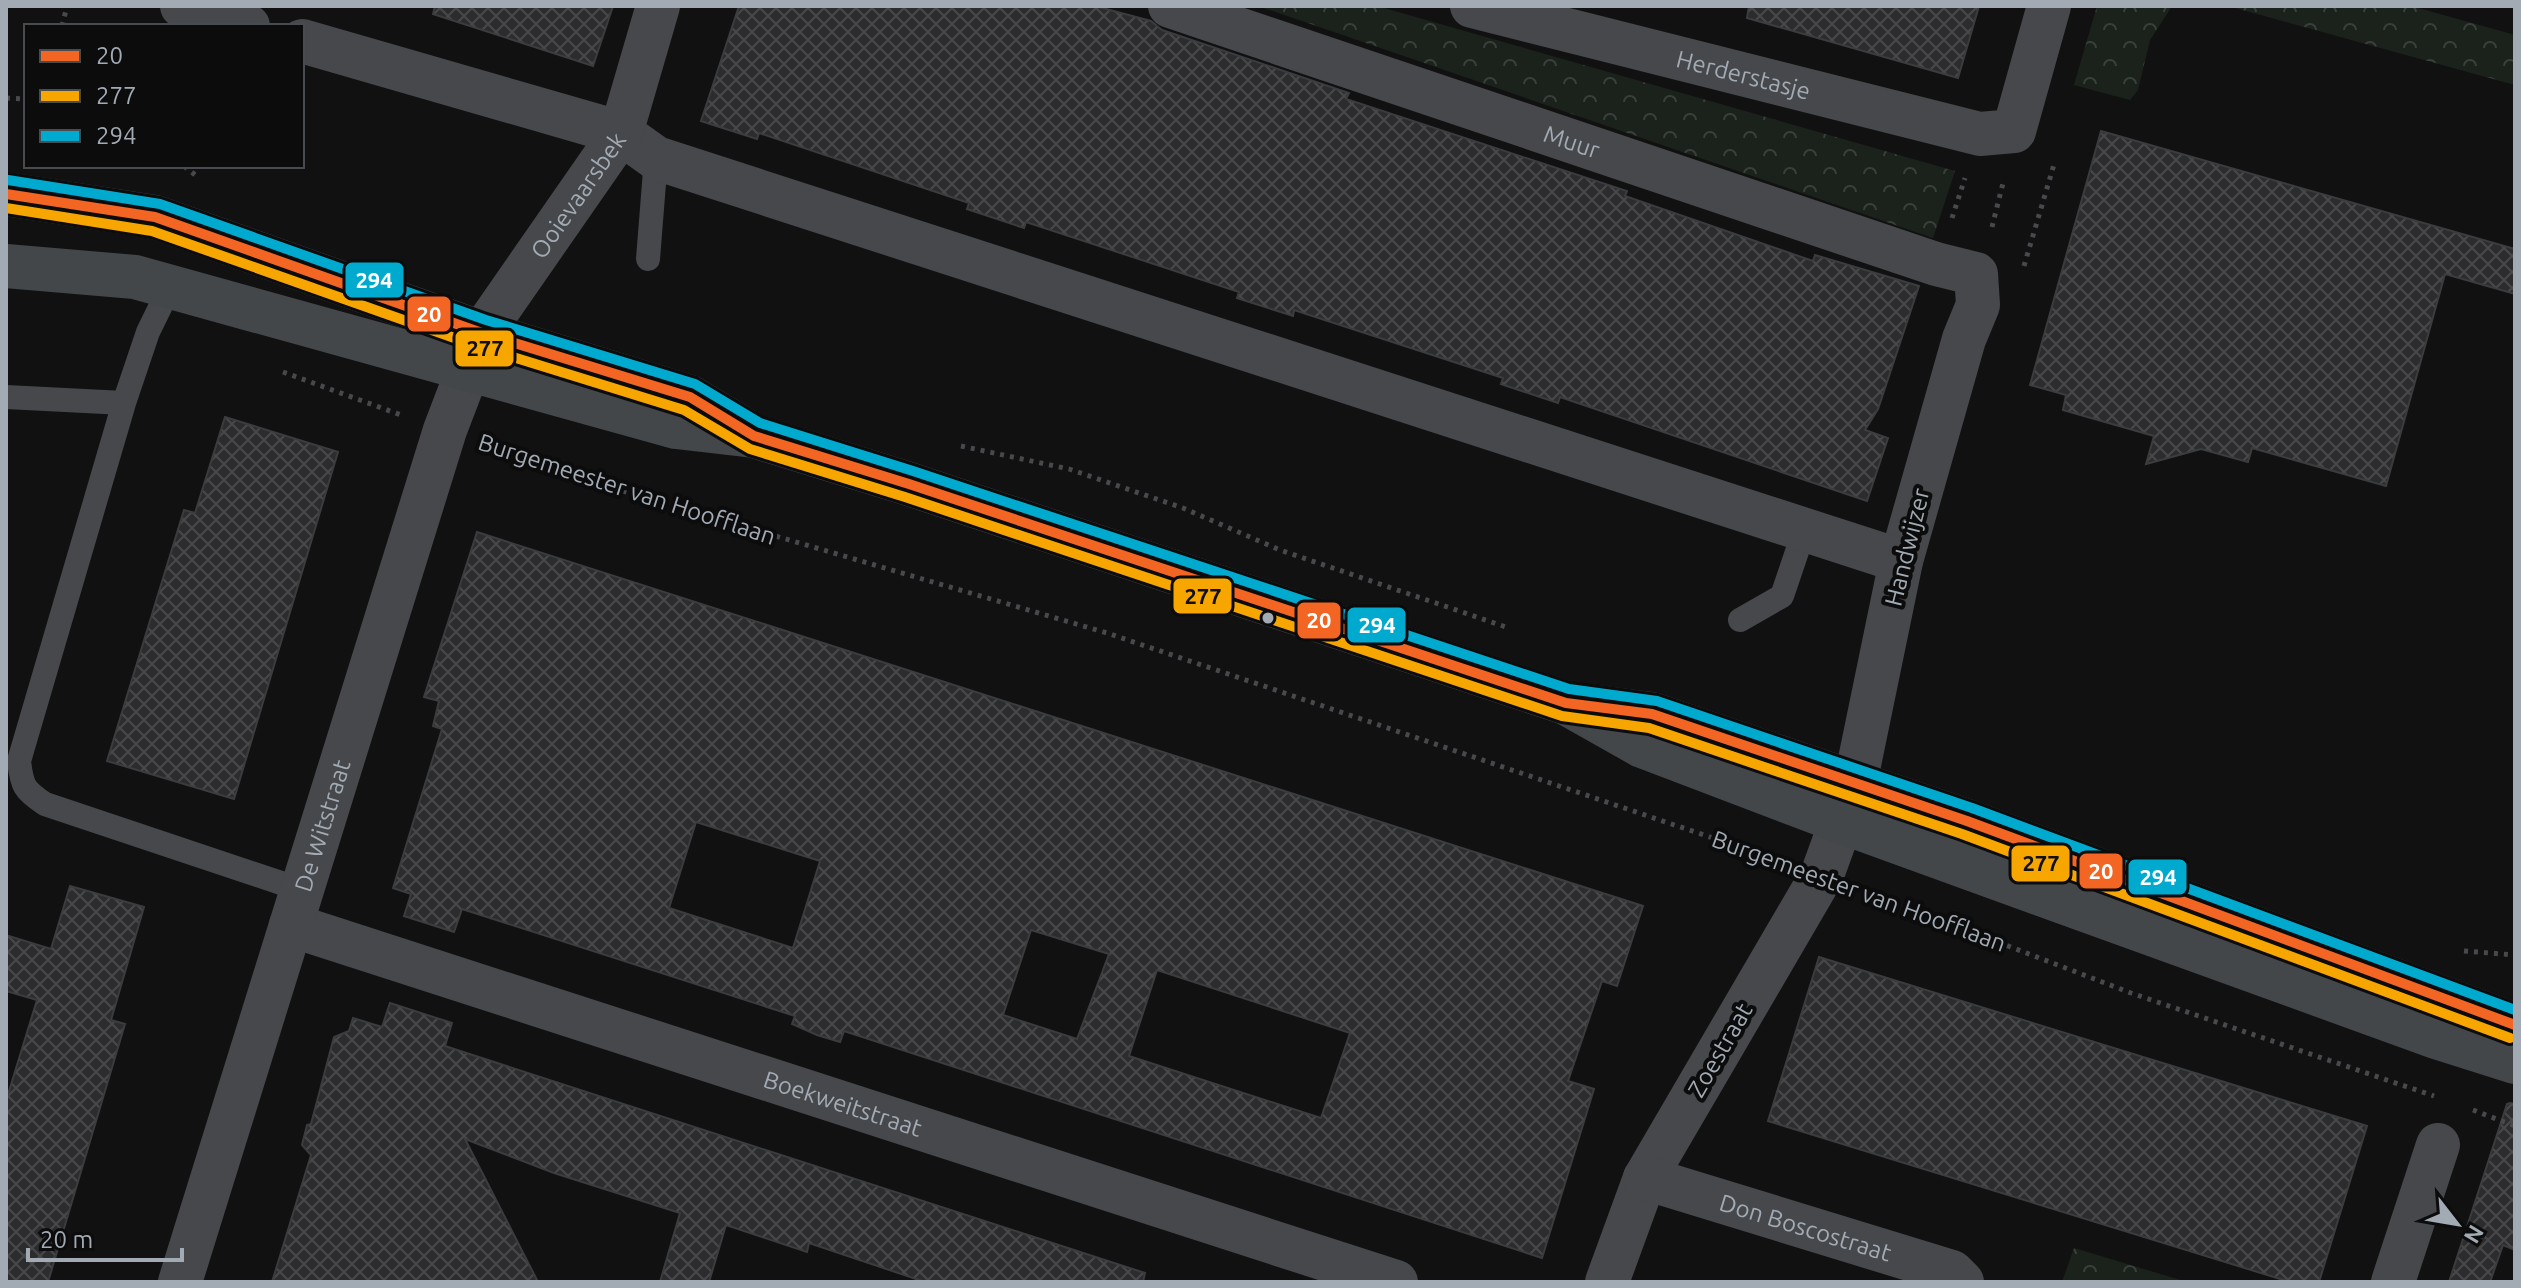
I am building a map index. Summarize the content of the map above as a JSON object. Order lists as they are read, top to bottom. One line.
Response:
{"streets":{"street":["Herderstasje","Muur","Ooievaarsbek","Handwijzer","De Witstraat","Zoestraat","Boekweitstraat","Don Boscostraat"],"path":["Burgemeester van Hoofflaan"]},"crossings":[["Muur","Handwijzer"],["Ooievaarsbek","De Witstraat"],["Burgemeester van Hoofflaan","De Witstraat"],["Burgemeester van Hoofflaan","Zoestraat"],["Handwijzer","Zoestraat"],["De Witstraat","Boekweitstraat"],["Zoestraat","Don Boscostraat"]],"lines":["transit line 294","transit line 20","transit line 277"],"legend":["20","277","294"],"scale_bar":"20 m","north":"bottom right"}
